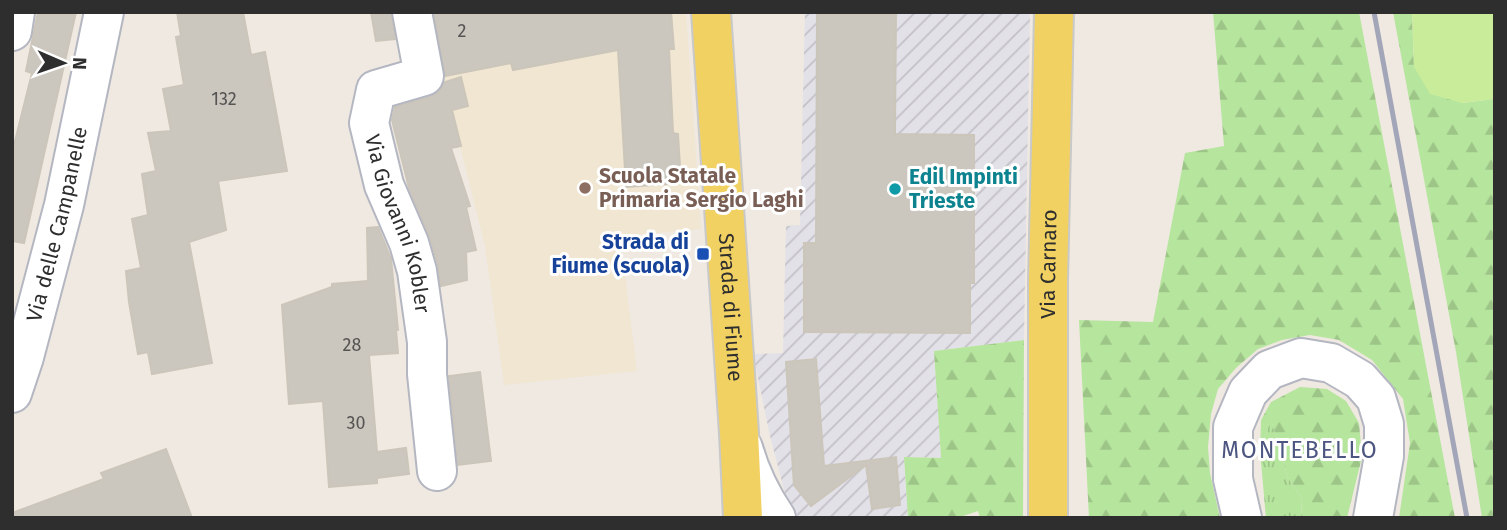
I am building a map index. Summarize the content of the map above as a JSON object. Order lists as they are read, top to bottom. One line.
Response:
{"streets":{"main road":["Via Carnaro","Strada di Fiume"],"street":["Via Giovanni Kobler","Via delle Campanelle"]},"districts":["MONTEBELLO"],"places":{"other":["Scuola Statale Primaria Sergio Laghi","Edil Impinti Trieste"],"transit":["Strada di Fiume (scuola)"]},"house_numbers":["2","132","28","30"],"north":"right"}
